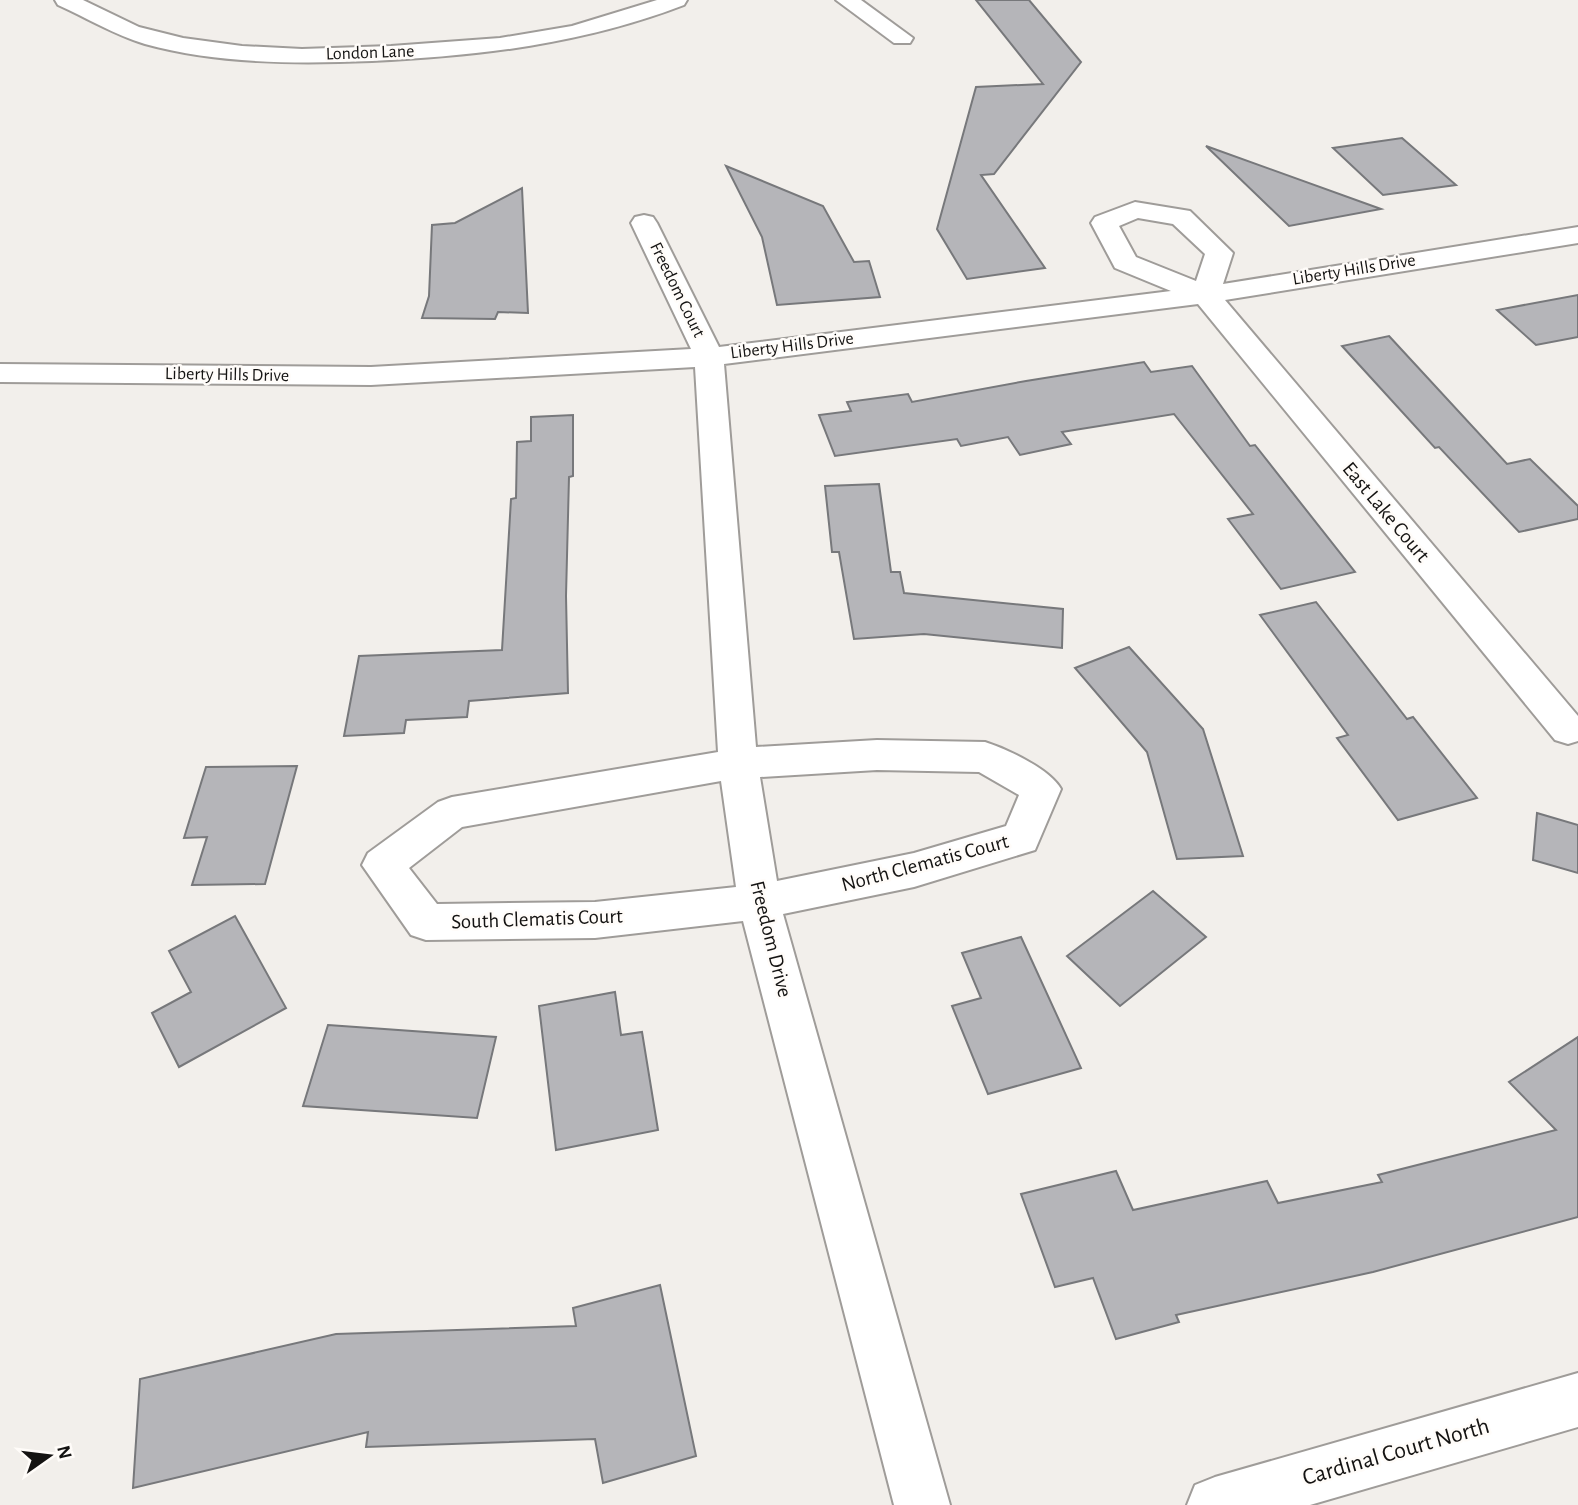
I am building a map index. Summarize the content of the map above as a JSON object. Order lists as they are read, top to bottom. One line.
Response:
{"streets":{"street":["London Lane","Liberty Hills Drive","Freedom Court","East Lake Court","North Clematis Court","South Clematis Court","Freedom Drive","Cardinal Court North"]},"crossings":[["Liberty Hills Drive","Freedom Court"],["Liberty Hills Drive","East Lake Court"],["Liberty Hills Drive","Freedom Drive"],["Freedom Court","Freedom Drive"],["North Clematis Court","South Clematis Court"],["North Clematis Court","Freedom Drive"],["South Clematis Court","Freedom Drive"]],"north":"right"}
